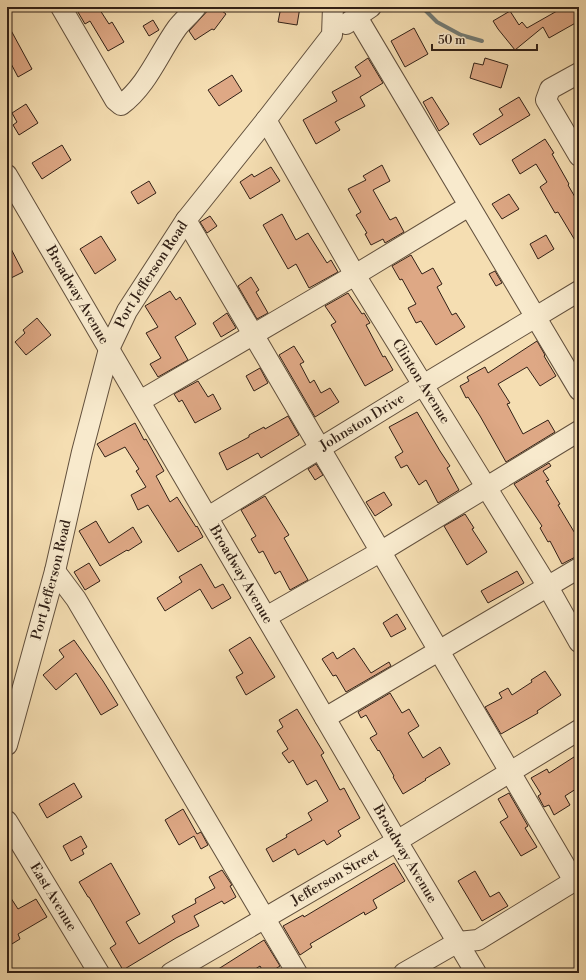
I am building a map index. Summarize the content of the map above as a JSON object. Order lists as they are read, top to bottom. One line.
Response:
{"streets":{"street":["Port Jefferson Road","Broadway Avenue","Clinton Avenue","Johnston Drive","Jefferson Street","East Avenue"]},"crossings":[["Port Jefferson Road","Broadway Avenue"],["Port Jefferson Road","Clinton Avenue"],["Broadway Avenue","Johnston Drive"],["Broadway Avenue","Jefferson Street"],["Clinton Avenue","Johnston Drive"]],"scale_bar":"50 m"}
